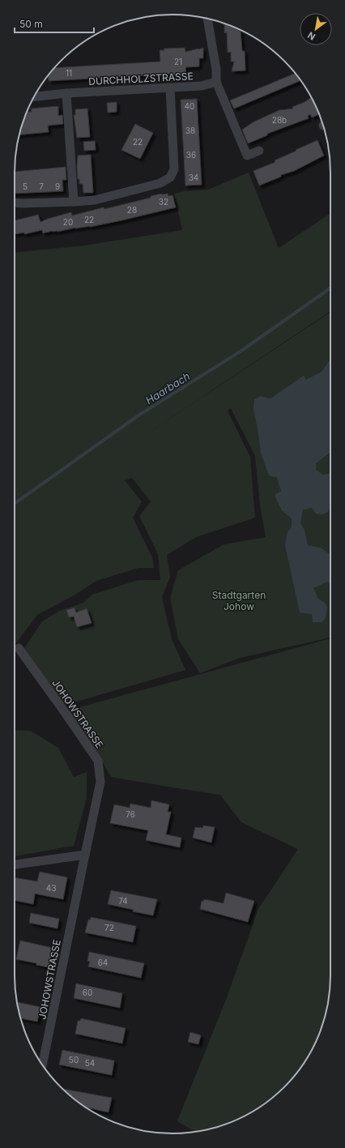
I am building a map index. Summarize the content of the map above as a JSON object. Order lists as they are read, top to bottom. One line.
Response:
{"streets":{"street":["DURCHHOLZSTRASSE","JOHOWSTRASSE"]},"water":["Haarbach"],"parks":["Stadtgarten Johow"],"house_numbers":["21","11","40","28b","38","22","36","34","5","7","9","32","28","22","20","76","43","74","72","64","60","50","54"],"scale_bar":"50 m","north":"bottom left"}
